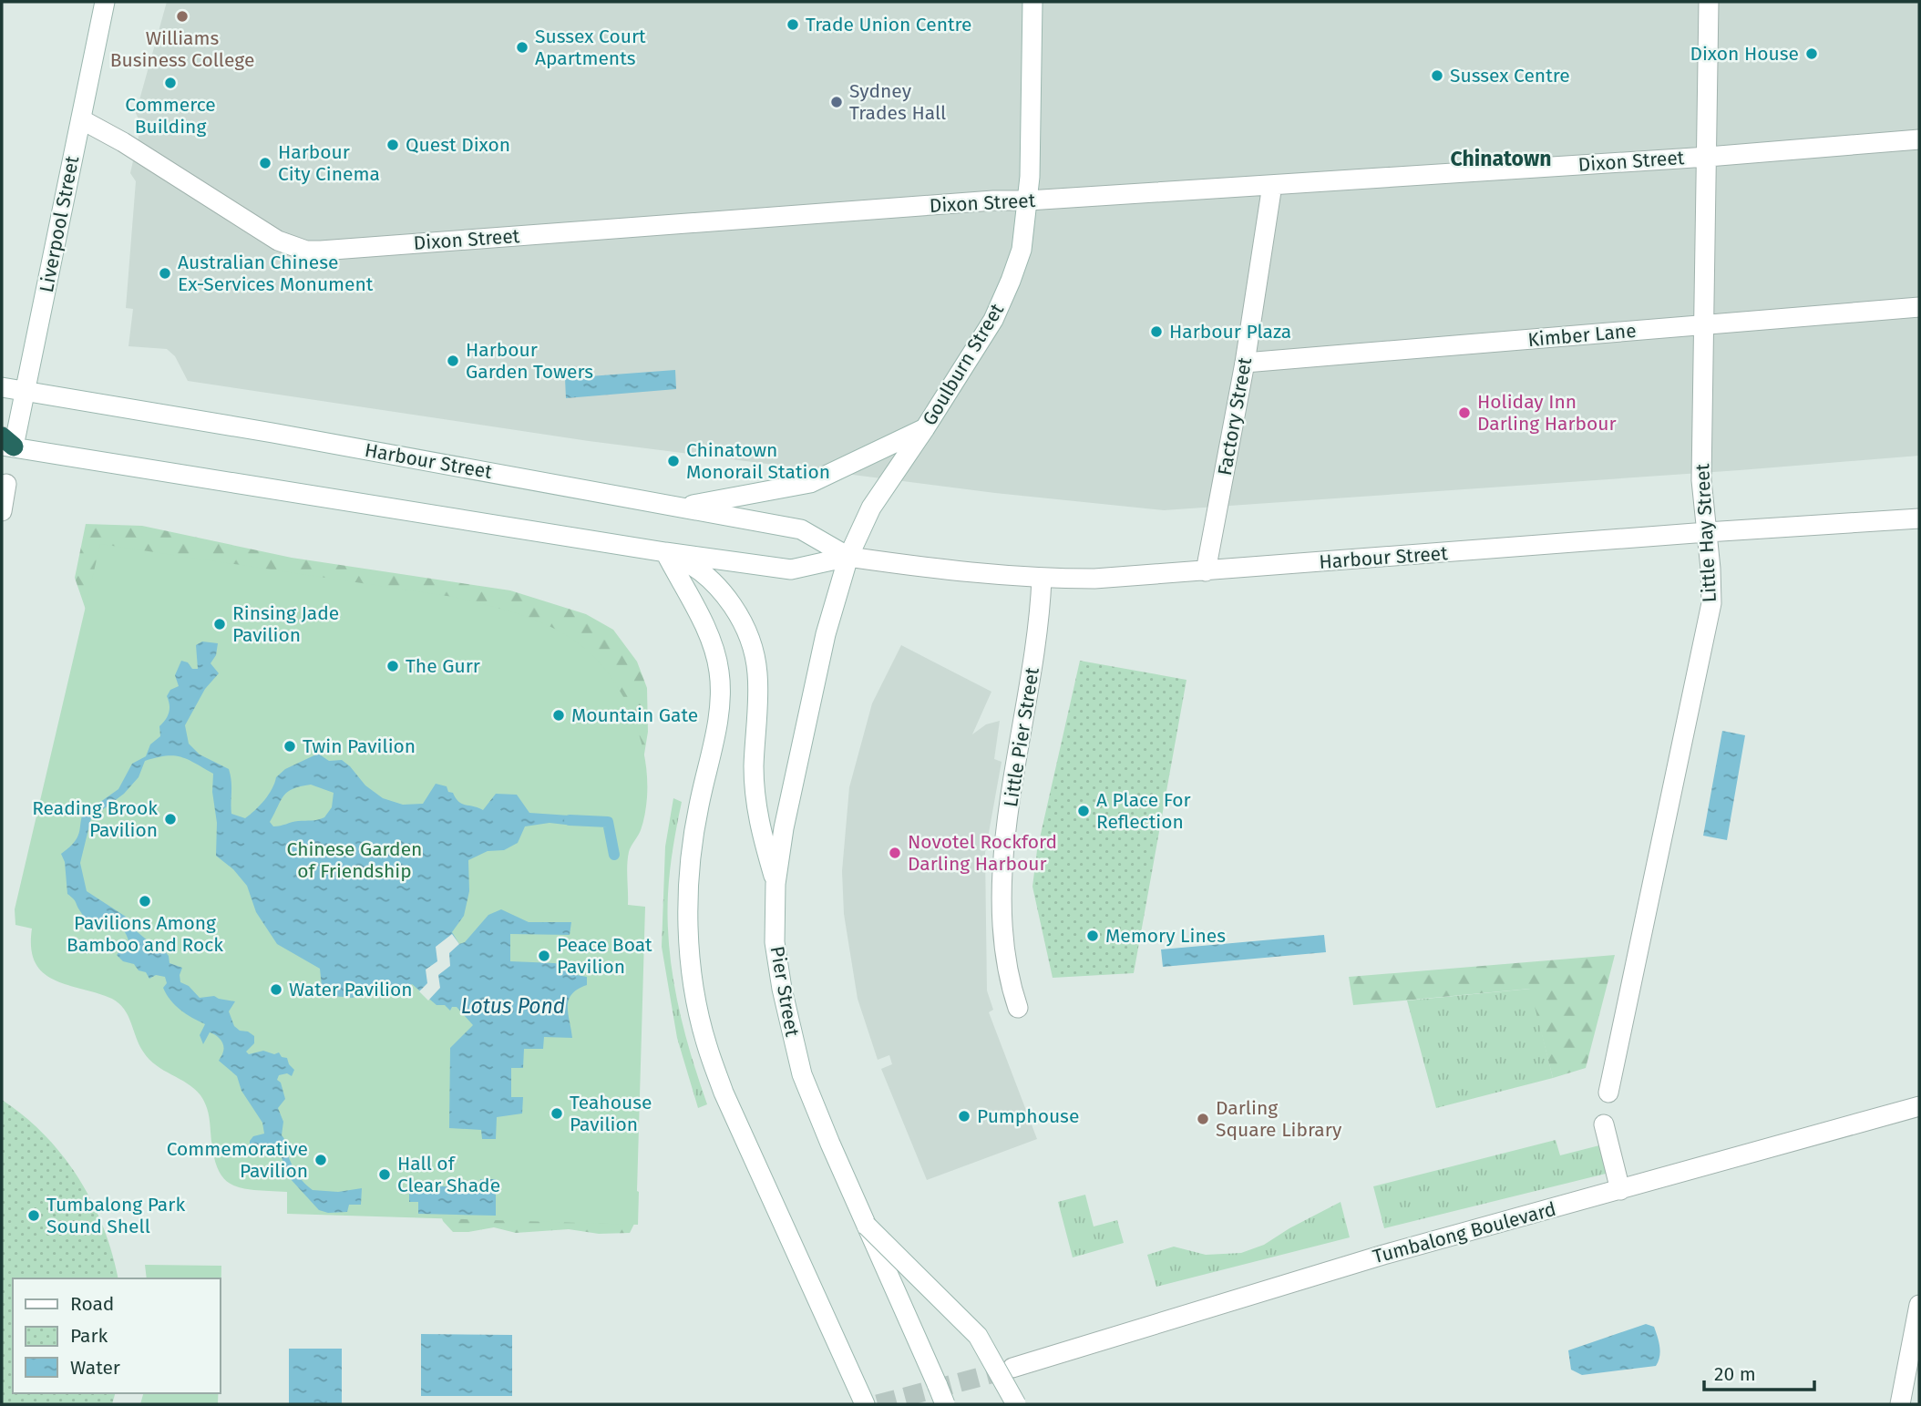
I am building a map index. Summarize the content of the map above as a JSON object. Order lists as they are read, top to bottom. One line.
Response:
{"streets":{"street":["Dixon Street","Liverpool Street","Kimber Lane","Goulburn Street","Factory Street","Harbour Street","Little Hay Street","Little Pier Street","Pier Street","Tumbalong Boulevard"]},"crossings":[["Dixon Street","Liverpool Street"],["Dixon Street","Goulburn Street"],["Dixon Street","Factory Street"],["Dixon Street","Little Hay Street"],["Liverpool Street","Harbour Street"],["Kimber Lane","Factory Street"],["Kimber Lane","Little Hay Street"],["Goulburn Street","Harbour Street"],["Goulburn Street","Pier Street"],["Factory Street","Harbour Street"],["Harbour Street","Little Hay Street"],["Harbour Street","Little Pier Street"],["Harbour Street","Pier Street"]],"districts":["Chinatown"],"water":["Lotus Pond"],"parks":["Chinese Garden of Friendship"],"places":["Williams Business College","Trade Union Centre","Sussex Court Apartments","Dixon House","Sussex Centre","Commerce Building","Sydney Trades Hall","Quest Dixon","Harbour City Cinema","Australian Chinese Ex-Services Monument","Harbour Plaza","Harbour Garden Towers","Holiday Inn Darling Harbour","Chinatown Monorail Station","Rinsing Jade Pavilion","The Gurr","Mountain Gate","Twin Pavilion","A Place For Reflection","Reading Brook Pavilion","Novotel Rockford Darling Harbour","Pavilions Among Bamboo and Rock","Memory Lines","Peace Boat Pavilion","Water Pavilion","Teahouse Pavilion","Pumphouse","Darling Square Library","Commemorative Pavilion","Hall of Clear Shade","Tumbalong Park Sound Shell"],"legend":["Road","Park","Water"],"scale_bar":"20 m"}
